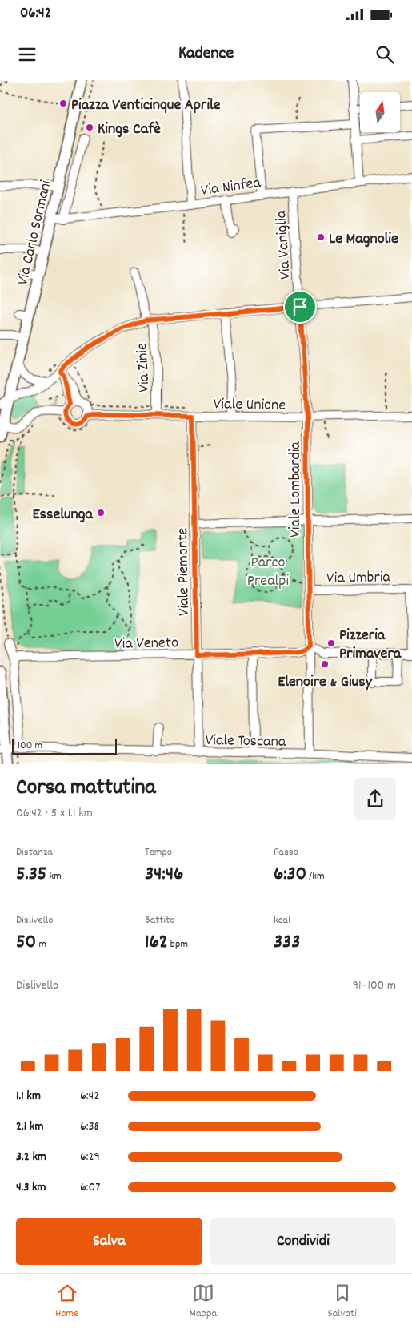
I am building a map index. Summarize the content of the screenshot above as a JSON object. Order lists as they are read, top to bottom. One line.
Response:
{"streets":{"main road":["Via Carlo Sormani"],"street":["Via Ninfea","Via Vaniglia","Via Zinie","Viale Unione","Viale Lombardia","Viale Piemonte","Via Umbria","Via Veneto","Viale Toscana"]},"crossings":[["Via Ninfea","Via Carlo Sormani"],["Via Ninfea","Via Vaniglia"],["Via Vaniglia","Viale Unione"],["Via Vaniglia","Viale Lombardia"],["Via Zinie","Viale Unione"],["Viale Unione","Viale Lombardia"],["Viale Unione","Viale Piemonte"],["Viale Lombardia","Via Umbria"],["Viale Lombardia","Via Veneto"],["Viale Lombardia","Viale Toscana"],["Viale Piemonte","Via Veneto"],["Viale Piemonte","Viale Toscana"]],"parks":["Parco Prealpi"],"places":["Piazza Venticinque Aprile","Kings Cafè","Le Magnolie","Esselunga","Pizzeria Primavera","Elenoire & Giusy"],"scale_bar":"100 m","north":"top","page":{"status":"06:42","header":"Kadence","scale":"100 m","heading":["Corsa mattutina","06:42 · 5 × 1.1 km"],"stats":[["Distanza","5.35 km"],["Tempo","34:46"],["Passo","6:30 /km"],["Dislivello","50 m"],["Battito","162 bpm"],["kcal","333"]],"chart":["Dislivello","91–100 m"],"list":[{"name":"1.1 km","note":"6:42"},{"name":"2.1 km","note":"6:38"},{"name":"3.2 km","note":"6:29"},{"name":"4.3 km","note":"6:07"}],"buttons":["Salva","Condividi"],"tabs":["Home","Mappa","Salvati"]}}
